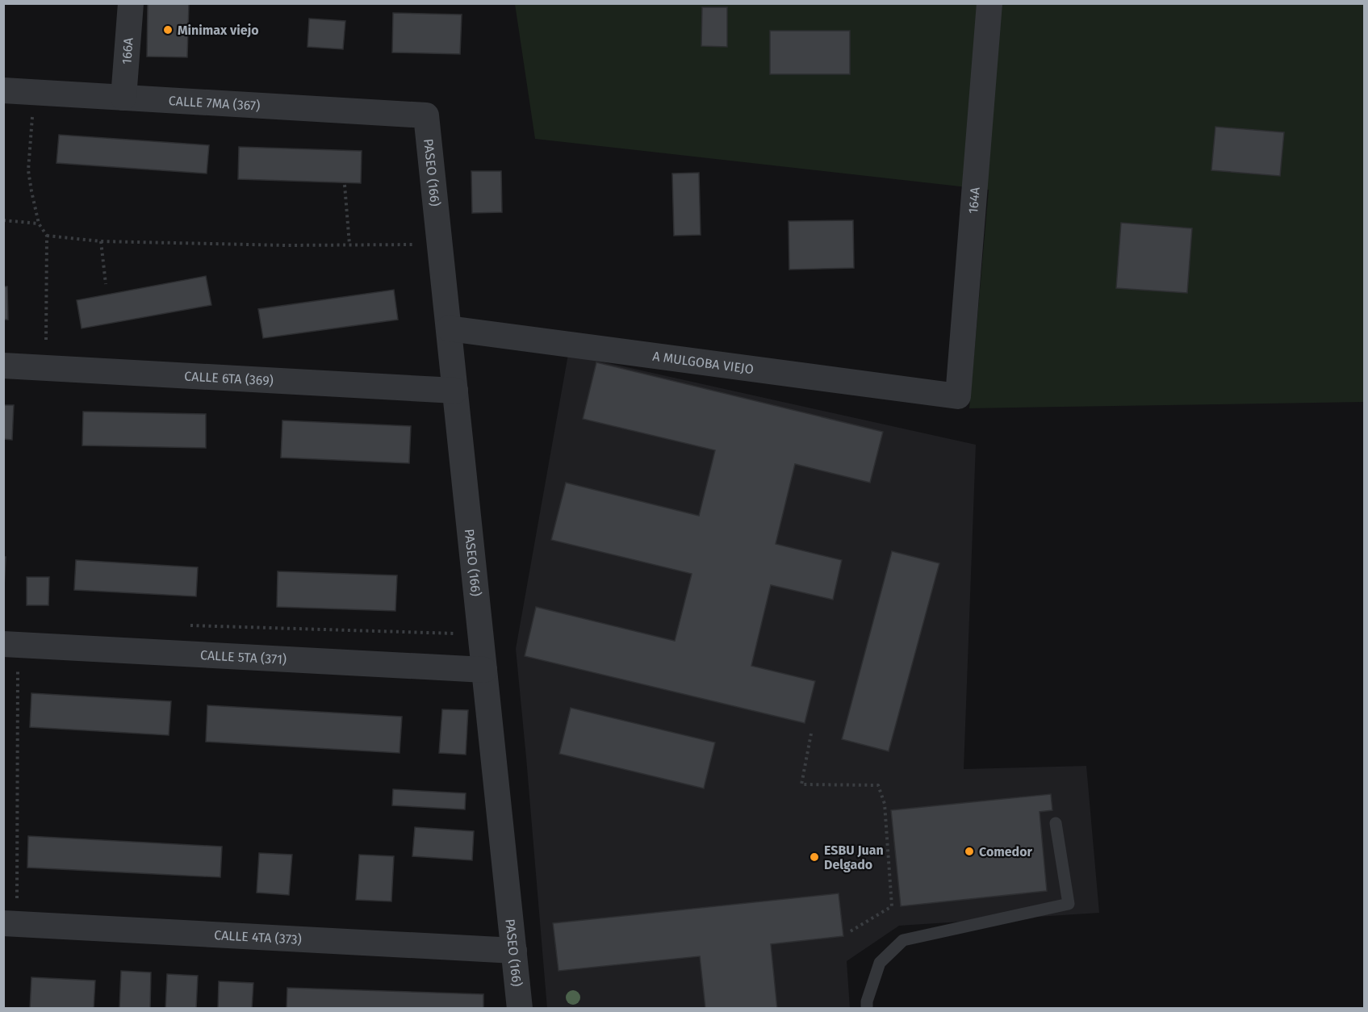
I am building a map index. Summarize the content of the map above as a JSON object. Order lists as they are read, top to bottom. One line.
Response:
{"streets":{"street":["166A","CALLE 7MA (367)","PASEO (166)","164A","A MULGOBA VIEJO","CALLE 6TA (369)","CALLE 5TA (371)","CALLE 4TA (373)"]},"crossings":[["166A","CALLE 7MA (367)"],["CALLE 7MA (367)","PASEO (166)"],["PASEO (166)","A MULGOBA VIEJO"],["PASEO (166)","CALLE 6TA (369)"],["PASEO (166)","CALLE 5TA (371)"],["PASEO (166)","CALLE 4TA (373)"],["164A","A MULGOBA VIEJO"]],"places":["Minimax viejo","Comedor","ESBU Juan Delgado"]}
